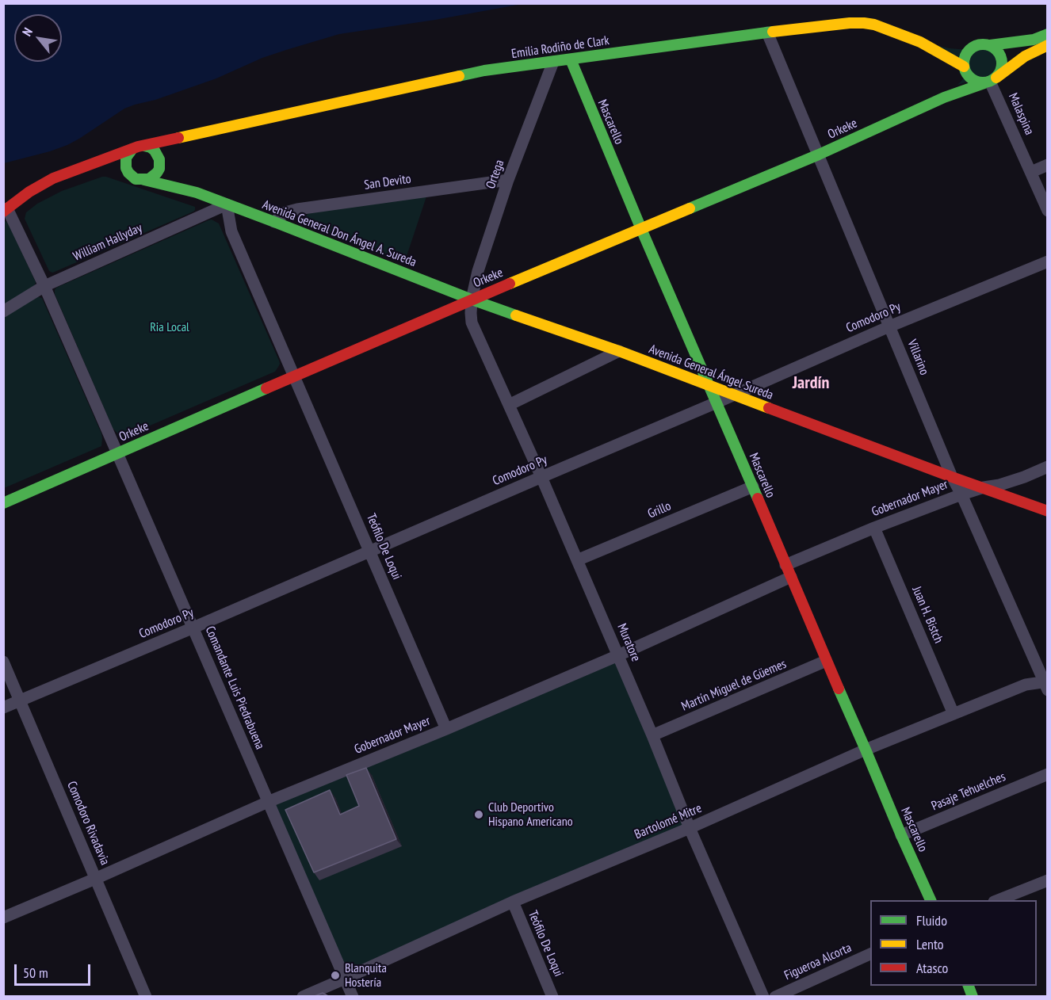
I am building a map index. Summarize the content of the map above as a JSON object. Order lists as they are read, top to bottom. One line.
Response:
{"streets":{"main road":["Emilia Rodiño de Clark","Mascarello","Orkeke","Avenida General Don Ángel A. Sureda","Avenida General Ángel Sureda"],"street":["Malaspina","Ortega","San Devito","William Hallyday","Comodoro Py","Villarino","Gobernador Mayer","Grillo","Teófilo De Loqui","Juan H. Bistch","Muratore","Martín Miguel de Güemes","Comandante Luis Piedrabuena","Pasaje Tehuelches","Bartolomé Mitre","Comodoro Rivadavia","Figueroa Alcorta"]},"crossings":[["Emilia Rodiño de Clark","Mascarello"],["Emilia Rodiño de Clark","Ortega"],["Emilia Rodiño de Clark","Avenida General Don Ángel A. Sureda"],["Emilia Rodiño de Clark","Villarino"],["Malaspina","Orkeke"],["Mascarello","Orkeke"],["Mascarello","Comodoro Py"],["Mascarello","Avenida General Ángel Sureda"],["Mascarello","Gobernador Mayer"],["Mascarello","Grillo"],["Mascarello","Martín Miguel de Güemes"],["Mascarello","Pasaje Tehuelches"],["Mascarello","Bartolomé Mitre"],["Orkeke","Ortega"],["Orkeke","Avenida General Don Ángel A. Sureda"],["Orkeke","Villarino"],["Orkeke","Avenida General Ángel Sureda"],["Orkeke","Teófilo De Loqui"],["Orkeke","Muratore"],["Orkeke","Comandante Luis Piedrabuena"],["Ortega","San Devito"],["Ortega","Avenida General Don Ángel A. Sureda"],["Ortega","Avenida General Ángel Sureda"],["Ortega","Muratore"],["San Devito","Avenida General Don Ángel A. Sureda"],["Avenida General Don Ángel A. Sureda","William Hallyday"],["Avenida General Don Ángel A. Sureda","Avenida General Ángel Sureda"],["Avenida General Don Ángel A. Sureda","Teófilo De Loqui"],["Avenida General Don Ángel A. Sureda","Muratore"],["William Hallyday","Teófilo De Loqui"],["William Hallyday","Comandante Luis Piedrabuena"],["Comodoro Py","Villarino"],["Comodoro Py","Avenida General Ángel Sureda"],["Comodoro Py","Teófilo De Loqui"],["Comodoro Py","Muratore"],["Comodoro Py","Comandante Luis Piedrabuena"],["Comodoro Py","Comodoro Rivadavia"],["Villarino","Avenida General Ángel Sureda"],["Villarino","Gobernador Mayer"],["Villarino","Bartolomé Mitre"],["Avenida General Ángel Sureda","Gobernador Mayer"],["Avenida General Ángel Sureda","Muratore"],["Gobernador Mayer","Teófilo De Loqui"],["Gobernador Mayer","Juan H. Bistch"],["Gobernador Mayer","Muratore"],["Gobernador Mayer","Comandante Luis Piedrabuena"],["Gobernador Mayer","Comodoro Rivadavia"],["Grillo","Muratore"],["Teófilo De Loqui","Bartolomé Mitre"],["Juan H. Bistch","Bartolomé Mitre"],["Muratore","Martín Miguel de Güemes"],["Muratore","Bartolomé Mitre"],["Comandante Luis Piedrabuena","Bartolomé Mitre"]],"districts":["Jardín"],"parks":["Ria Local"],"places":["Club Deportivo Hispano Americano","Blanquita Hostería"],"legend":["Fluido","Lento","Atasco"],"scale_bar":"50 m","north":"top left"}
